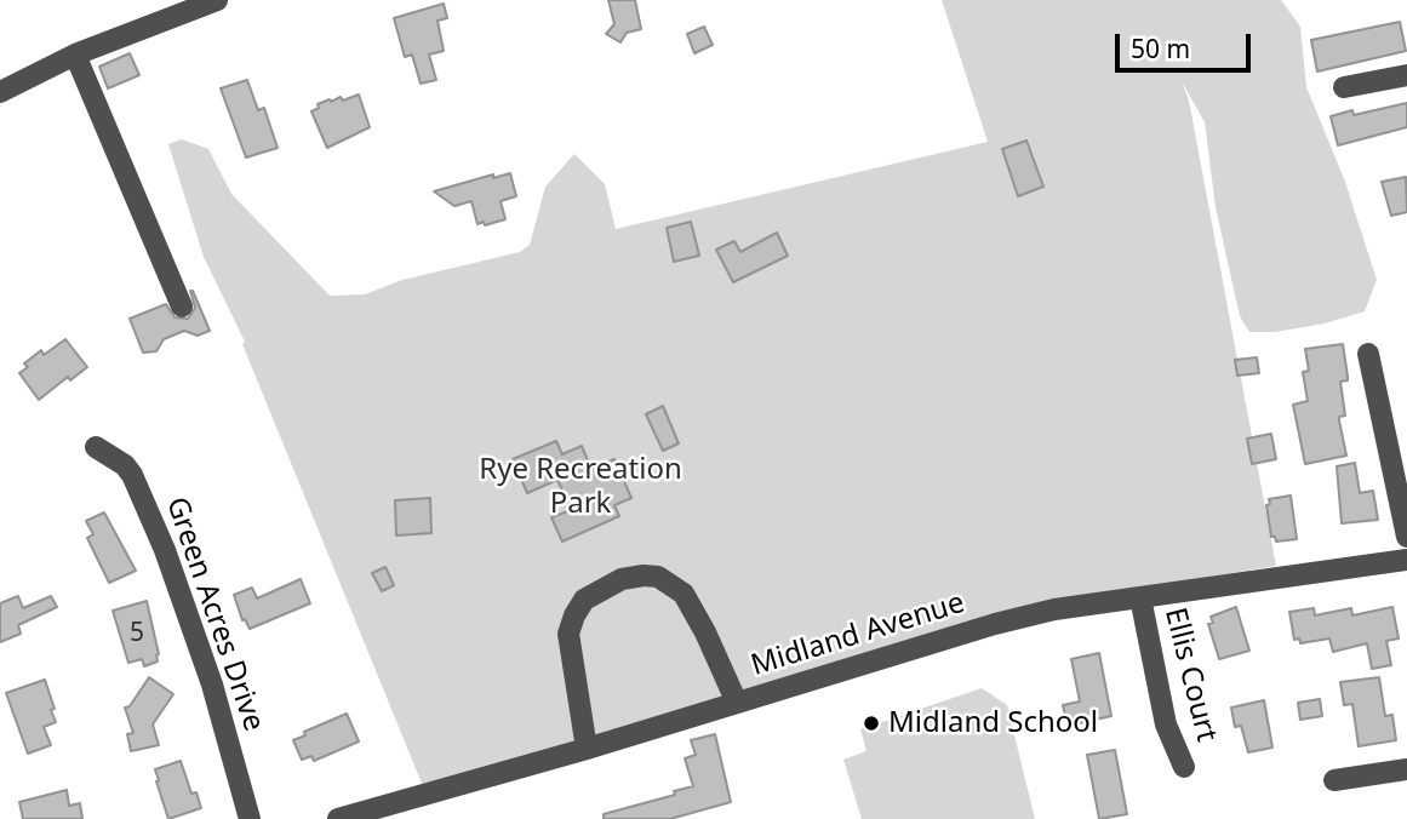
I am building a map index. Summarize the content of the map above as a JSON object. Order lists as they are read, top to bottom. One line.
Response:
{"streets":{"street":["Green Acres Drive","Midland Avenue","Ellis Court"]},"crossings":[["Midland Avenue","Ellis Court"]],"parks":["Rye Recreation Park"],"places":["Midland School"],"house_numbers":["5"],"scale_bar":"50 m"}
